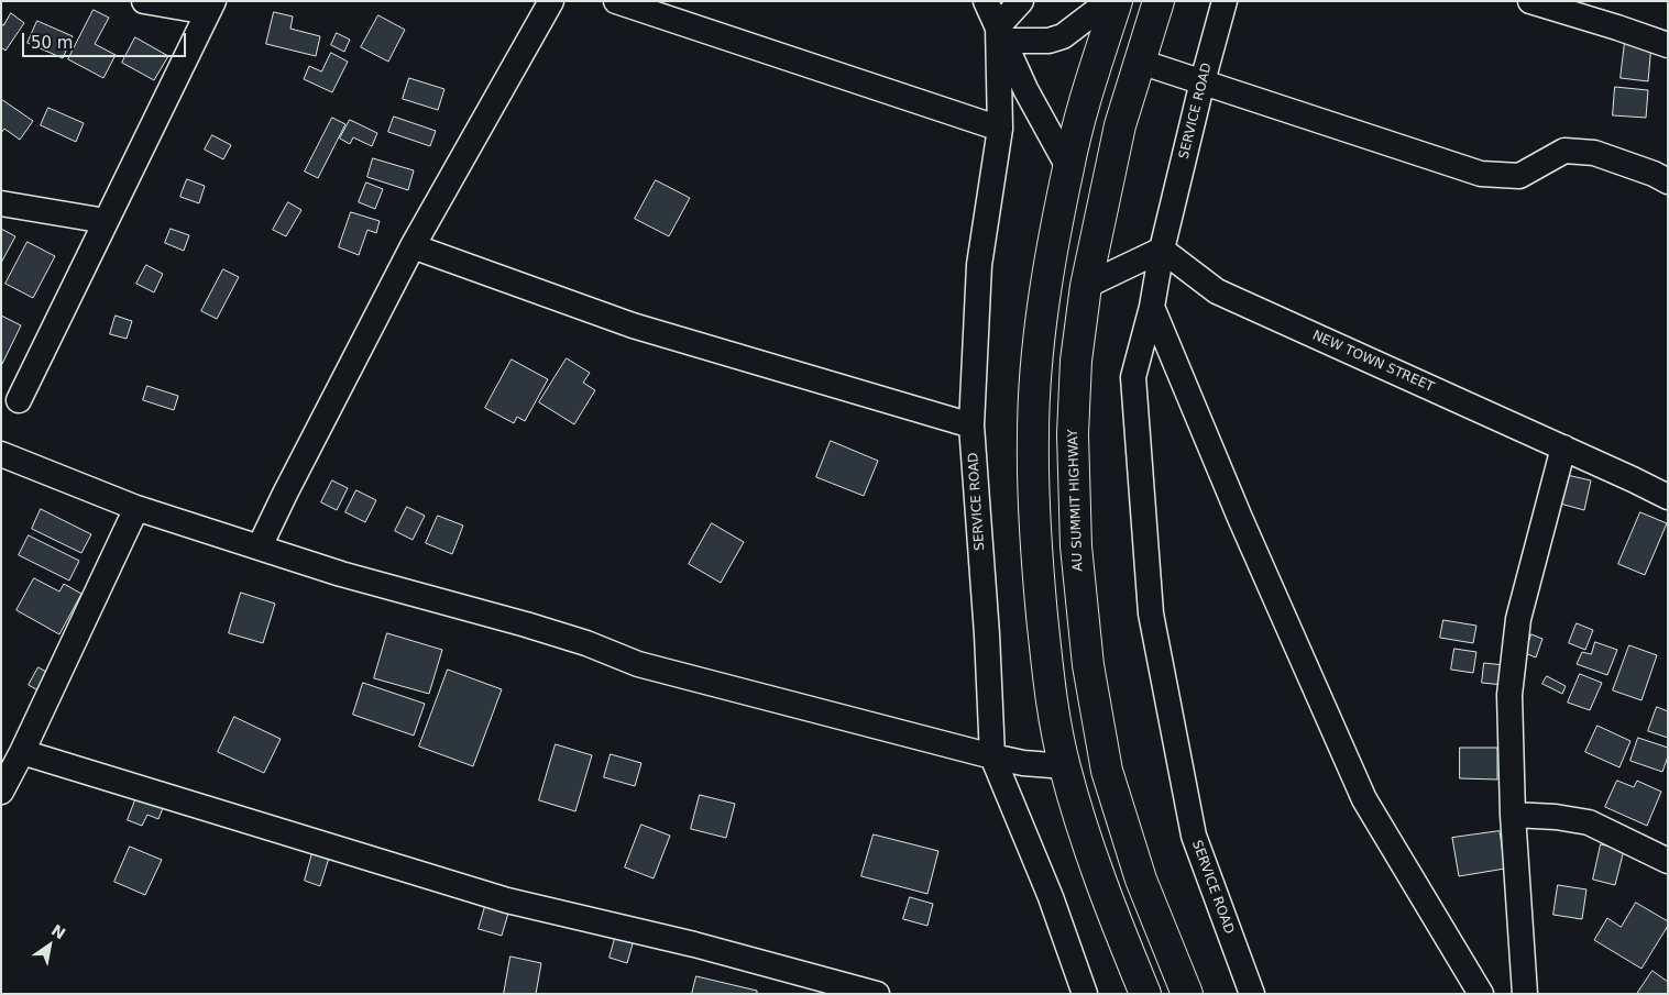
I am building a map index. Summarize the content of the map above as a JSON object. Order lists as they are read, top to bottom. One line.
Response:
{"streets":{"main road":["AU SUMMIT HIGHWAY"],"street":["SERVICE ROAD","NEW TOWN STREET"]},"crossings":[["SERVICE ROAD","NEW TOWN STREET"]],"scale_bar":"50 m","north":"top right"}
